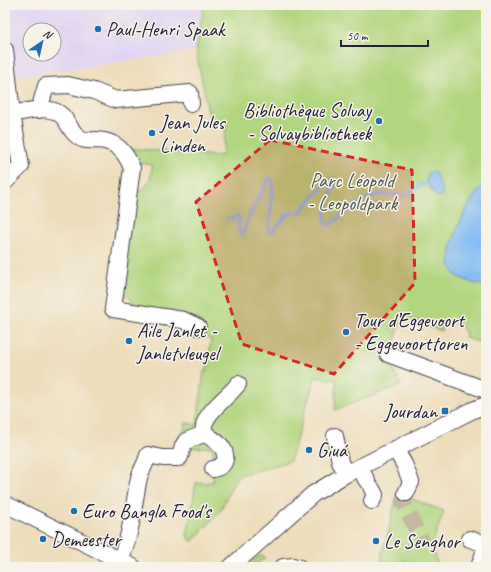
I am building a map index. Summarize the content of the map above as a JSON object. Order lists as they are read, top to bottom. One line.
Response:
{"parks":["Parc Léopold - Leopoldpark"],"places":{"other":["Paul-Henri Spaak","Bibliothèque Solvay - Solvaybibliotheek","Jean Jules Linden","Tour d’Eggevoort - Eggevoorttoren","Aile Janlet - Janletvleugel","Giuá","Euro Bangla Food's","Demeester","Le Senghor"],"transit":["Jourdan"]},"scale_bar":"50 m","north":"top right"}
